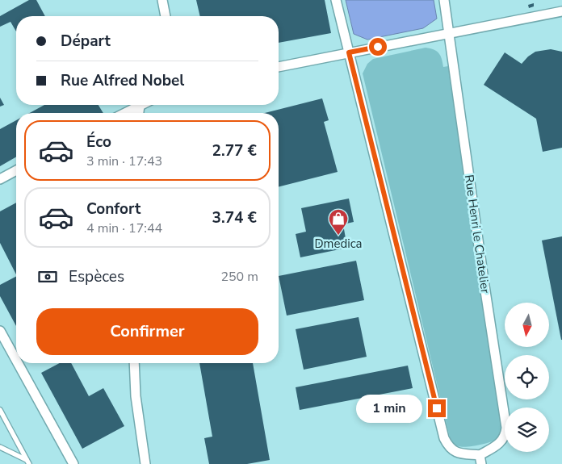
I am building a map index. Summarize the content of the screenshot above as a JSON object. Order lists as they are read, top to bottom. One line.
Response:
{"streets":{"street":["Rue Henri le Chatelier"]},"places":{"shop":["Dmedica"]},"north":"bottom","page":{"banner":["Départ","Rue Alfred Nobel"],"list":[{"name":"Éco","note":"3 min · 17:43","value":"2.77 €"},{"name":"Confort","note":"4 min · 17:44","value":"3.74 €"}],"pay":["Espèces","250 m"],"buttons":"Confirmer","bubble":"1 min"}}
